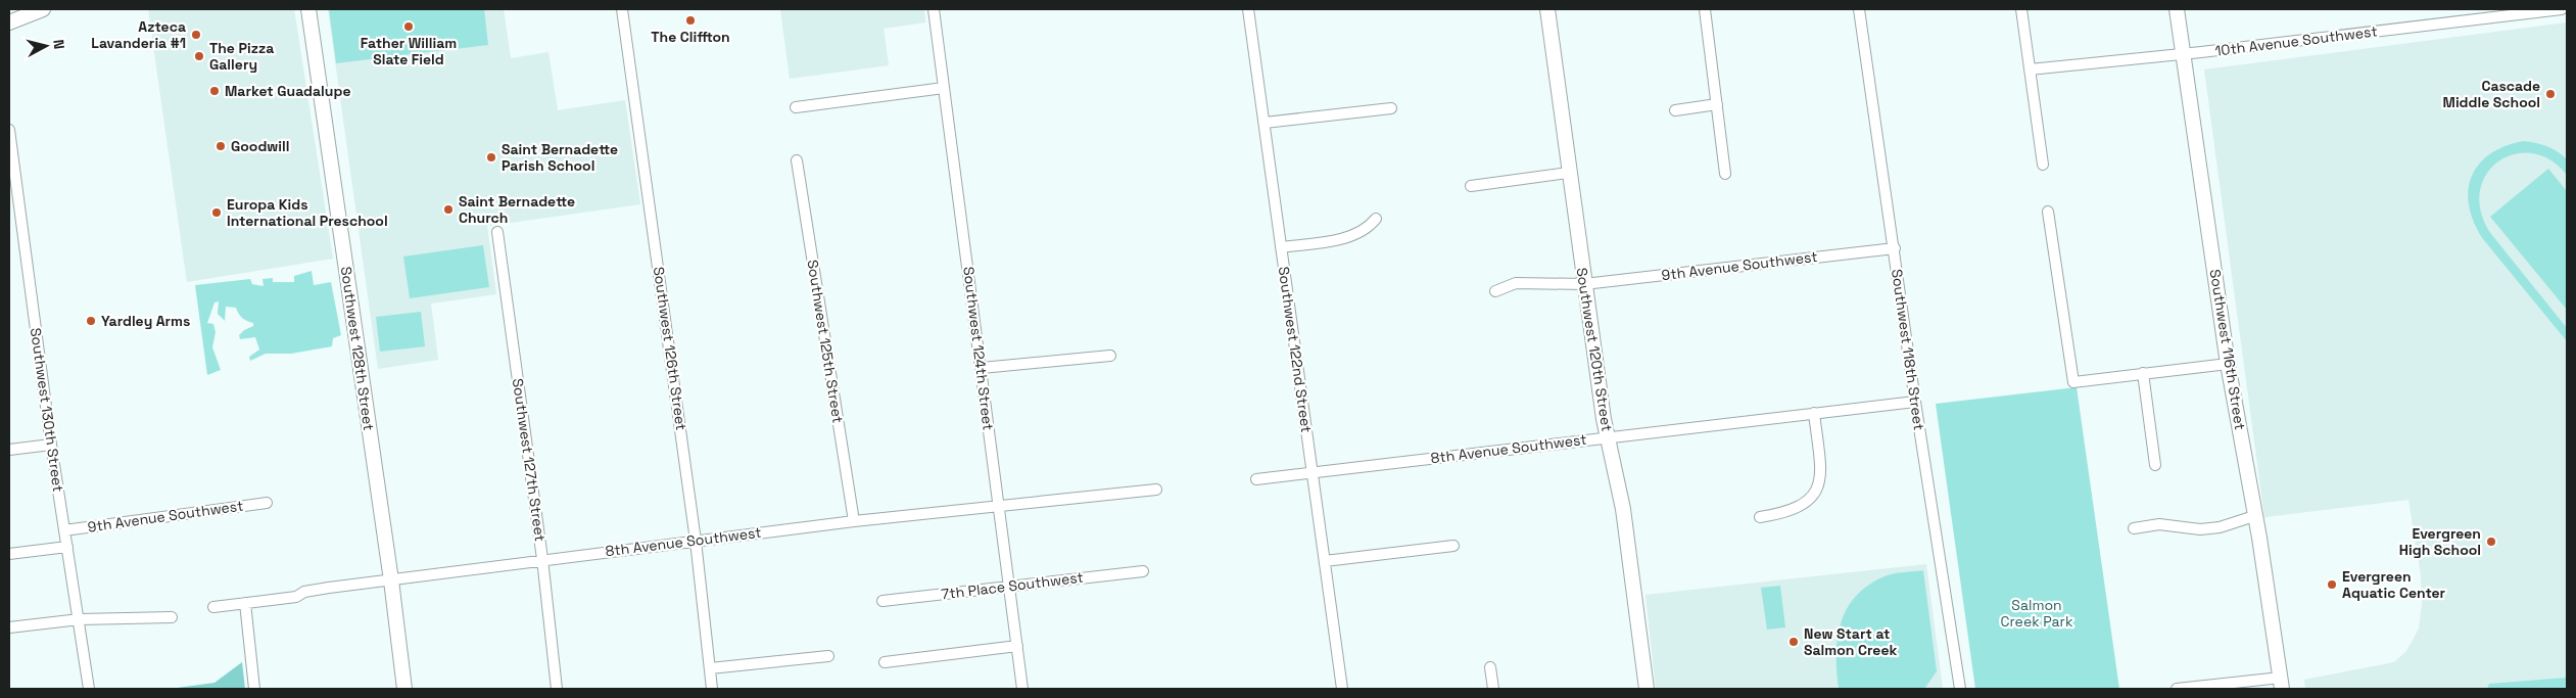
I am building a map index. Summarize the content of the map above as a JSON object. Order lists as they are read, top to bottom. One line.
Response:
{"streets":{"street":["10th Avenue Southwest","9th Avenue Southwest","Southwest 125th Street","Southwest 128th Street","Southwest 126th Street","Southwest 124th Street","Southwest 122nd Street","Southwest 120th Street","Southwest 118th Street","Southwest 116th Street","Southwest 130th Street","8th Avenue Southwest","Southwest 127th Street","7th Place Southwest"]},"crossings":[["10th Avenue Southwest","Southwest 116th Street"],["9th Avenue Southwest","Southwest 120th Street"],["9th Avenue Southwest","Southwest 118th Street"],["9th Avenue Southwest","Southwest 130th Street"],["Southwest 125th Street","8th Avenue Southwest"],["Southwest 128th Street","8th Avenue Southwest"],["Southwest 126th Street","8th Avenue Southwest"],["Southwest 124th Street","8th Avenue Southwest"],["Southwest 124th Street","7th Place Southwest"],["Southwest 122nd Street","8th Avenue Southwest"],["Southwest 120th Street","8th Avenue Southwest"],["Southwest 118th Street","8th Avenue Southwest"],["8th Avenue Southwest","Southwest 127th Street"]],"parks":["Salmon Creek Park"],"places":["The Cliffton","Father William Slate Field","Azteca Lavanderia #1","The Pizza Gallery","Market Guadalupe","Cascade Middle School","Goodwill","Saint Bernadette Parish School","Saint Bernadette Church","Europa Kids International Preschool","Yardley Arms","Evergreen High School","Evergreen Aquatic Center","New Start at Salmon Creek"],"north":"right"}
